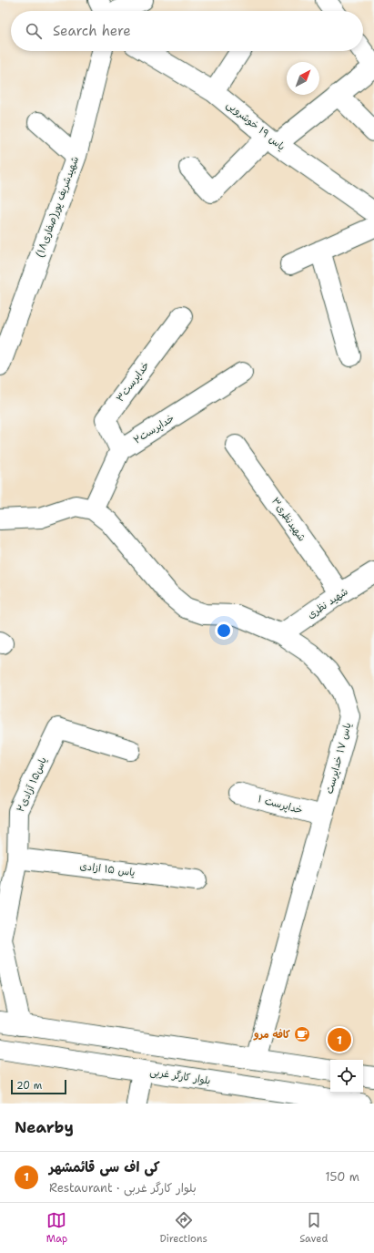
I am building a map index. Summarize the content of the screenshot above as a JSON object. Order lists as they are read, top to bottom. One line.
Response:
{"streets":{"street":["یاس ۱۹ خوشرویی","شهیدشریف پور(صفاری۱۸)","خداپرست۳","خداپرست۲","شهیدنظری۳","شهید نظری","یاس ۱۷ خداپرست","یاس۱۵ آزادی۲","خداپرست ۱","یاس ۱۵ ازادی","بلوار کارگر غربی"]},"crossings":[["خداپرست۳","خداپرست۲"],["شهیدنظری۳","شهید نظری"],["شهید نظری","یاس ۱۷ خداپرست"],["یاس ۱۷ خداپرست","خداپرست ۱"],["یاس۱۵ آزادی۲","یاس ۱۵ ازادی"]],"places":{"cafe":["کافه مرو"]},"scale_bar":"20 m","north":"top right","page":{"search":"Search here","pins":"1","scale":"20 m","heading":"Nearby","list":[{"mark":"1","name":"کی اف سی قائمشهر","note":"Restaurant · بلوار کارگر غربی","value":"150 m"}],"nav":["Map","Directions","Saved"]}}
